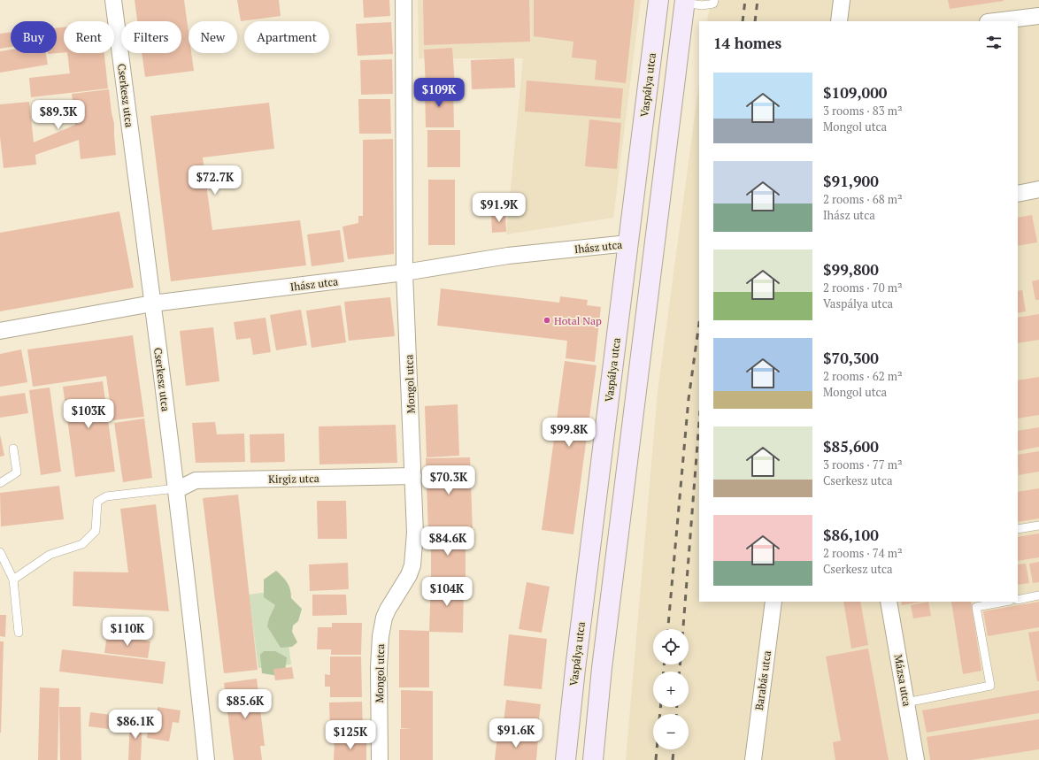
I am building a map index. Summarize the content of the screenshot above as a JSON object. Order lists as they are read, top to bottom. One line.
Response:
{"streets":{"main road":["Vaspálya utca"],"street":["Cserkesz utca","Ihász utca","Mongol utca","Kirgiz utca","Barabás utca","Mázsa utca"]},"crossings":[["Vaspálya utca","Ihász utca"],["Cserkesz utca","Ihász utca"],["Cserkesz utca","Kirgiz utca"],["Ihász utca","Mongol utca"],["Mongol utca","Kirgiz utca"]],"places":["Hotal Nap"],"page":{"chip":["Buy","Rent","Filters","New","Apartment"],"heading":"14 homes","list":[{"name":"$109,000","note":"3 rooms · 83 m² · Mongol utca"},{"name":"$91,900","note":"2 rooms · 68 m² · Ihász utca"},{"name":"$99,800","note":"2 rooms · 70 m² · Vaspálya utca"},{"name":"$70,300","note":"2 rooms · 62 m² · Mongol utca"},{"name":"$85,600","note":"3 rooms · 77 m² · Cserkesz utca"},{"name":"$86,100","note":"2 rooms · 74 m² · Cserkesz utca"}],"price":["$109K","$89.3K","$72.7K","$91.9K","$103K","$99.8K","$70.3K","$84.6K","$104K","$110K","$85.6K","$86.1K","$91.6K","$125K"],"map_buttons":["+","−"]}}
